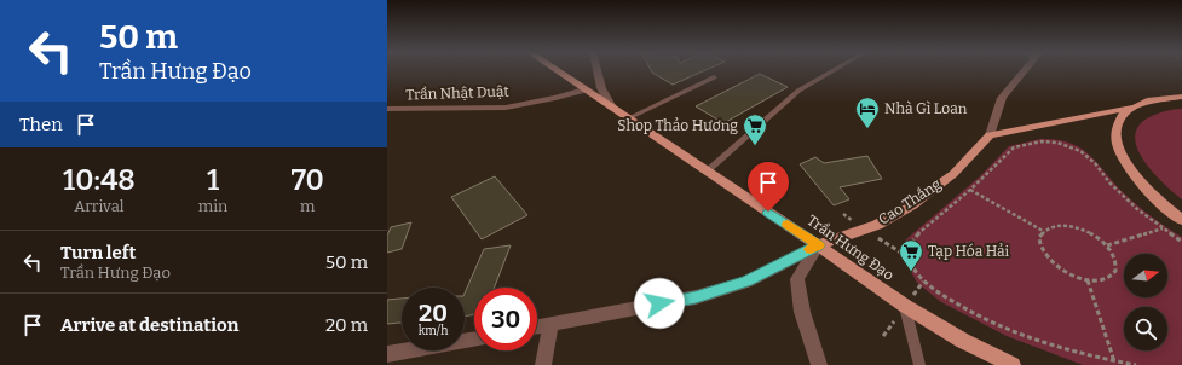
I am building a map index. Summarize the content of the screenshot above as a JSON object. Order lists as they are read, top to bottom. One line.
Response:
{"streets":{"main road":["Cao Thắng","Trần Hưng Đạo"],"street":["Trần Nhật Duật"]},"crossings":[["Trần Nhật Duật","Trần Hưng Đạo"],["Cao Thắng","Trần Hưng Đạo"]],"places":{"hotel":["Nhà Gì Loan"],"supermarket":["Shop Thảo Hương","Tạp Hóa Hải"]},"north":"right","page":{"turn":["50 m","Trần Hưng Đạo"],"then":"Then","eta":["10:48","Arrival","1","min","70","m"],"list":[{"name":"Turn left","note":"Trần Hưng Đạo","value":"50 m"},{"name":"Arrive at destination","value":"20 m"}],"speed":"20 km/h","limit":"30"}}
